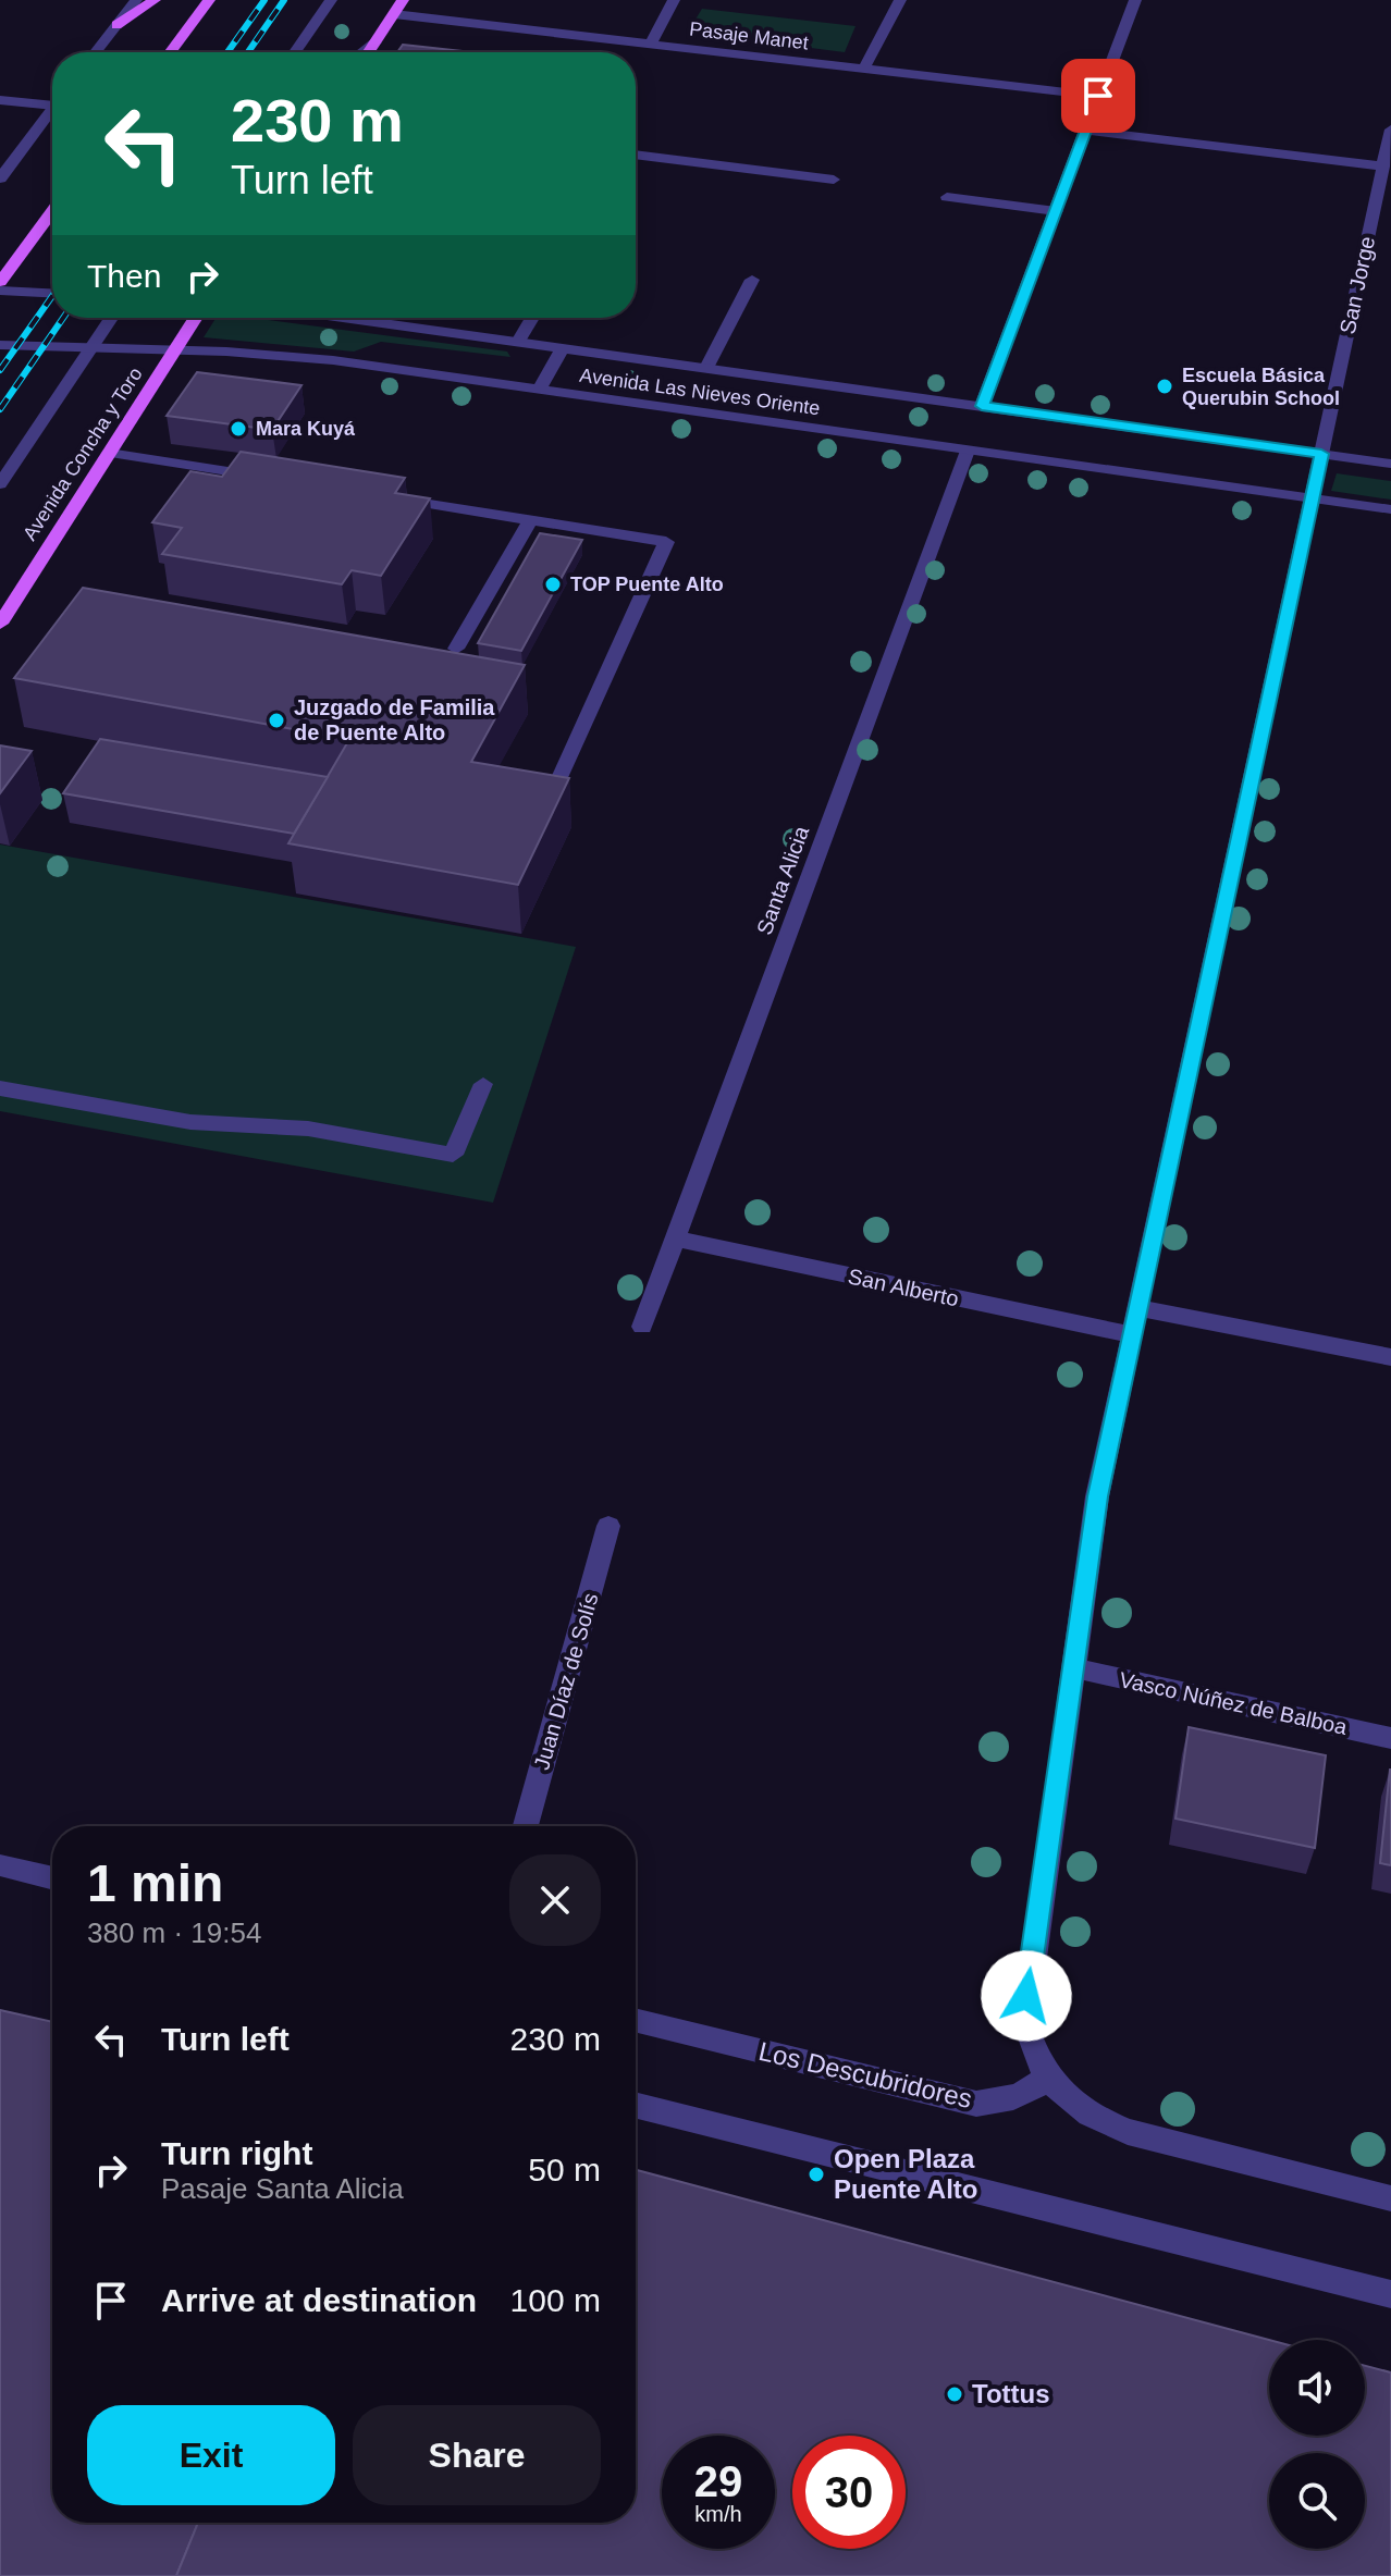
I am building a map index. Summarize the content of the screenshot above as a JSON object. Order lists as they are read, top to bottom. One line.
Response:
{"streets":{"main road":["Avenida Concha y Toro"],"street":["Pasaje Manet","San Jorge","Avenida Las Nieves Oriente","Santa Alicia","San Alberto","Juan Díaz de Solís","Vasco Núñez de Balboa","Los Descubridores"]},"crossings":[["San Jorge","Avenida Las Nieves Oriente"],["San Jorge","San Alberto"],["San Jorge","Vasco Núñez de Balboa"],["San Jorge","Los Descubridores"],["Avenida Las Nieves Oriente","Avenida Concha y Toro"],["Avenida Las Nieves Oriente","Santa Alicia"],["Santa Alicia","San Alberto"]],"places":["Escuela Básica Querubin School","Mara Kuyá","TOP Puente Alto","Juzgado de Familia de Puente Alto","Open Plaza Puente Alto","Tottus"],"page":{"turn":["230 m","Turn left"],"then":"Then","heading":["1 min","380 m · 19:54"],"list":[{"name":"Turn left","value":"230 m"},{"name":"Turn right","note":"Pasaje Santa Alicia","value":"50 m"},{"name":"Arrive at destination","value":"100 m"}],"buttons":["Exit","Share"],"speed":"29 km/h","limit":"30"}}
